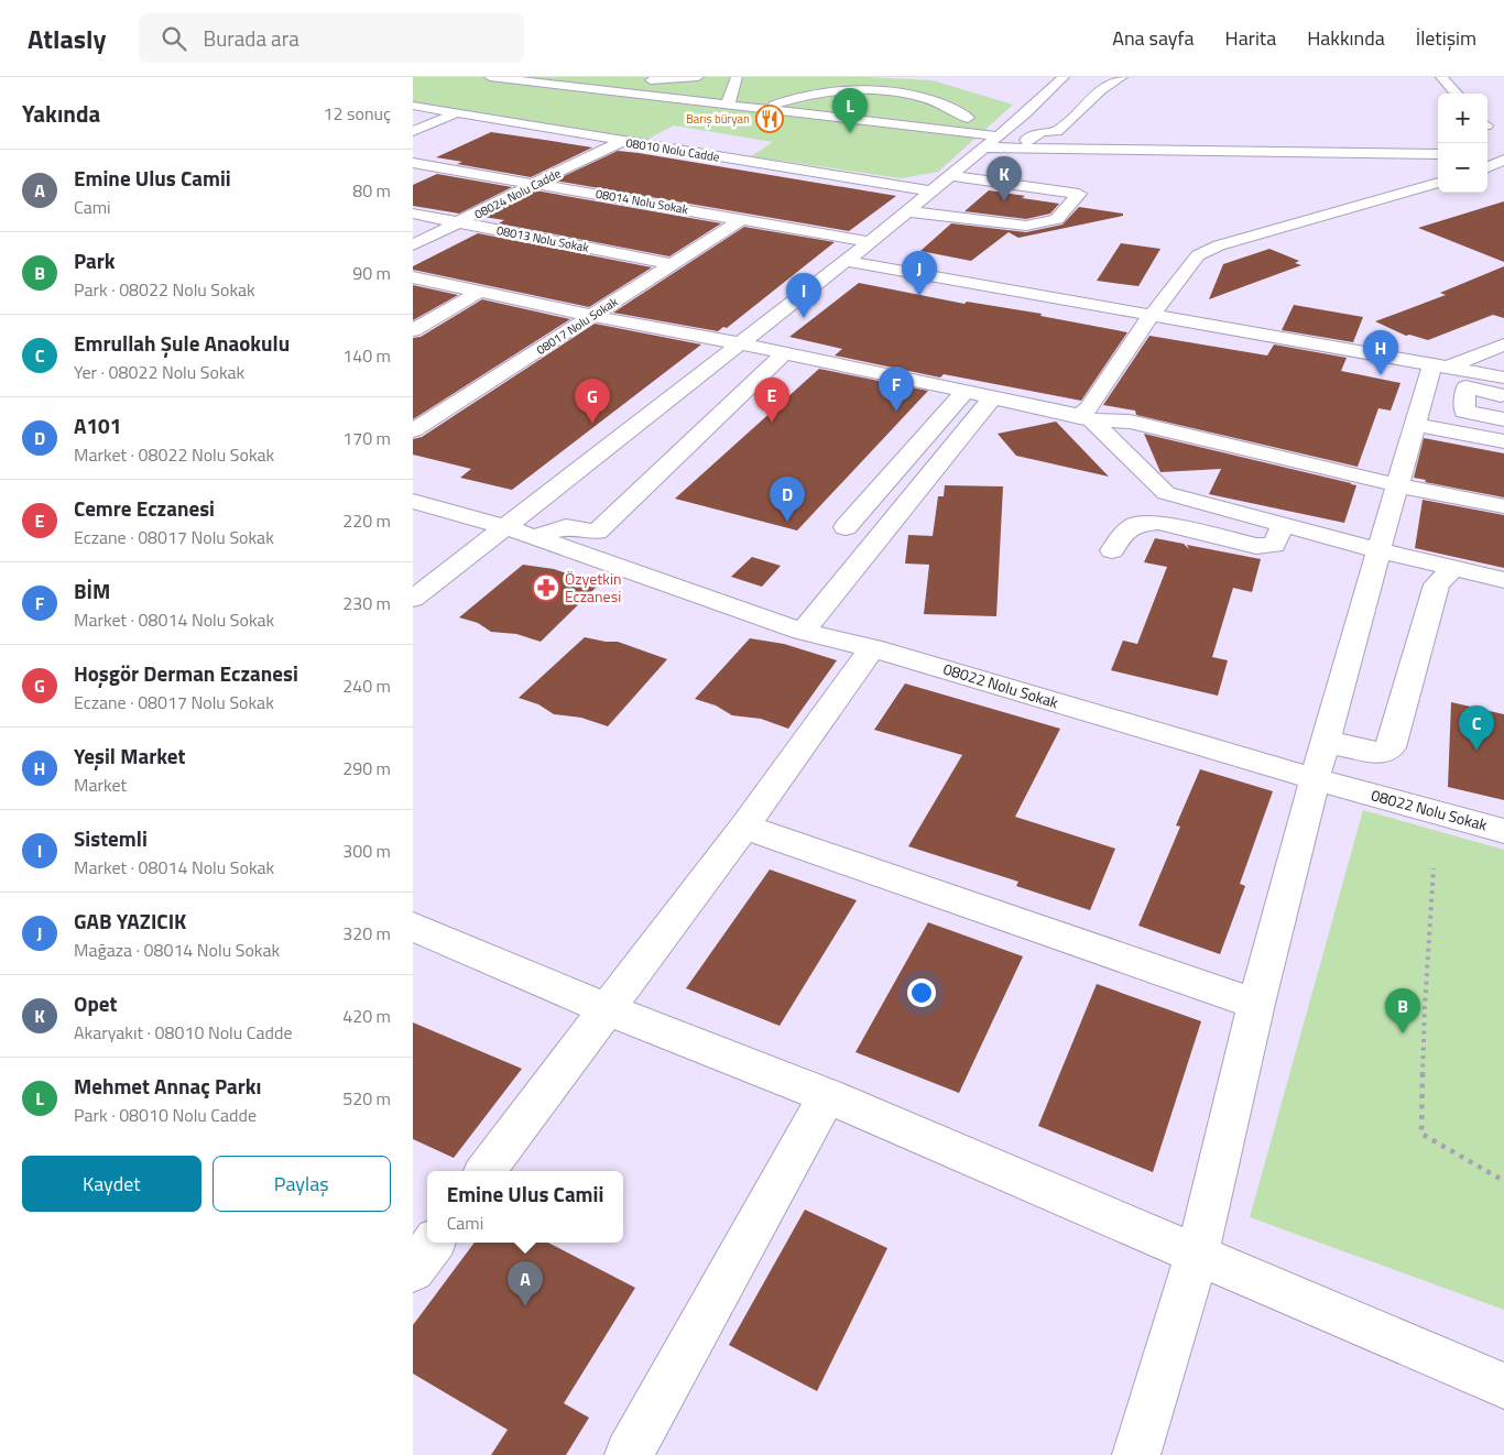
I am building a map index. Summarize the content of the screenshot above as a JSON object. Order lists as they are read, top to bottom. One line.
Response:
{"streets":{"street":["08010 Nolu Cadde","08024 Nolu Cadde","08014 Nolu Sokak","08013 Nolu Sokak","08017 Nolu Sokak","08022 Nolu Sokak"]},"crossings":[["08010 Nolu Cadde","08024 Nolu Cadde"],["08024 Nolu Cadde","08014 Nolu Sokak"],["08024 Nolu Cadde","08013 Nolu Sokak"],["08014 Nolu Sokak","08017 Nolu Sokak"],["08013 Nolu Sokak","08017 Nolu Sokak"]],"places":{"restaurant":["Barış büryan"],"pharmacy":["Özyetkin Eczanesi"]},"page":{"header":"Atlasly","search":"Burada ara","nav":["Ana sayfa","Harita","Hakkında","İletişim"],"heading":["Yakında","12 sonuç"],"pins":["L","K","J","I","H","F","E","G","D","C","B","A"],"map_buttons":["+","−"],"list":[{"mark":"A","name":"Emine Ulus Camii","note":"Cami","value":"80 m"},{"mark":"B","name":"Park","note":"Park · 08022 Nolu Sokak","value":"90 m"},{"mark":"C","name":"Emrullah Şule Anaokulu","note":"Yer · 08022 Nolu Sokak","value":"140 m"},{"mark":"D","name":"A101","note":"Market · 08022 Nolu Sokak","value":"170 m"},{"mark":"E","name":"Cemre Eczanesi","note":"Eczane · 08017 Nolu Sokak","value":"220 m"},{"mark":"F","name":"BİM","note":"Market · 08014 Nolu Sokak","value":"230 m"},{"mark":"G","name":"Hoşgör Derman Eczanesi","note":"Eczane · 08017 Nolu Sokak","value":"240 m"},{"mark":"H","name":"Yeşil Market","note":"Market","value":"290 m"},{"mark":"I","name":"Sistemli","note":"Market · 08014 Nolu Sokak","value":"300 m"},{"mark":"J","name":"GAB YAZICIK","note":"Mağaza · 08014 Nolu Sokak","value":"320 m"},{"mark":"K","name":"Opet","note":"Akaryakıt · 08010 Nolu Cadde","value":"420 m"},{"mark":"L","name":"Mehmet Annaç Parkı","note":"Park · 08010 Nolu Cadde","value":"520 m"}],"buttons":["Kaydet","Paylaş"],"popup":["Emine Ulus Camii","Cami"]}}
